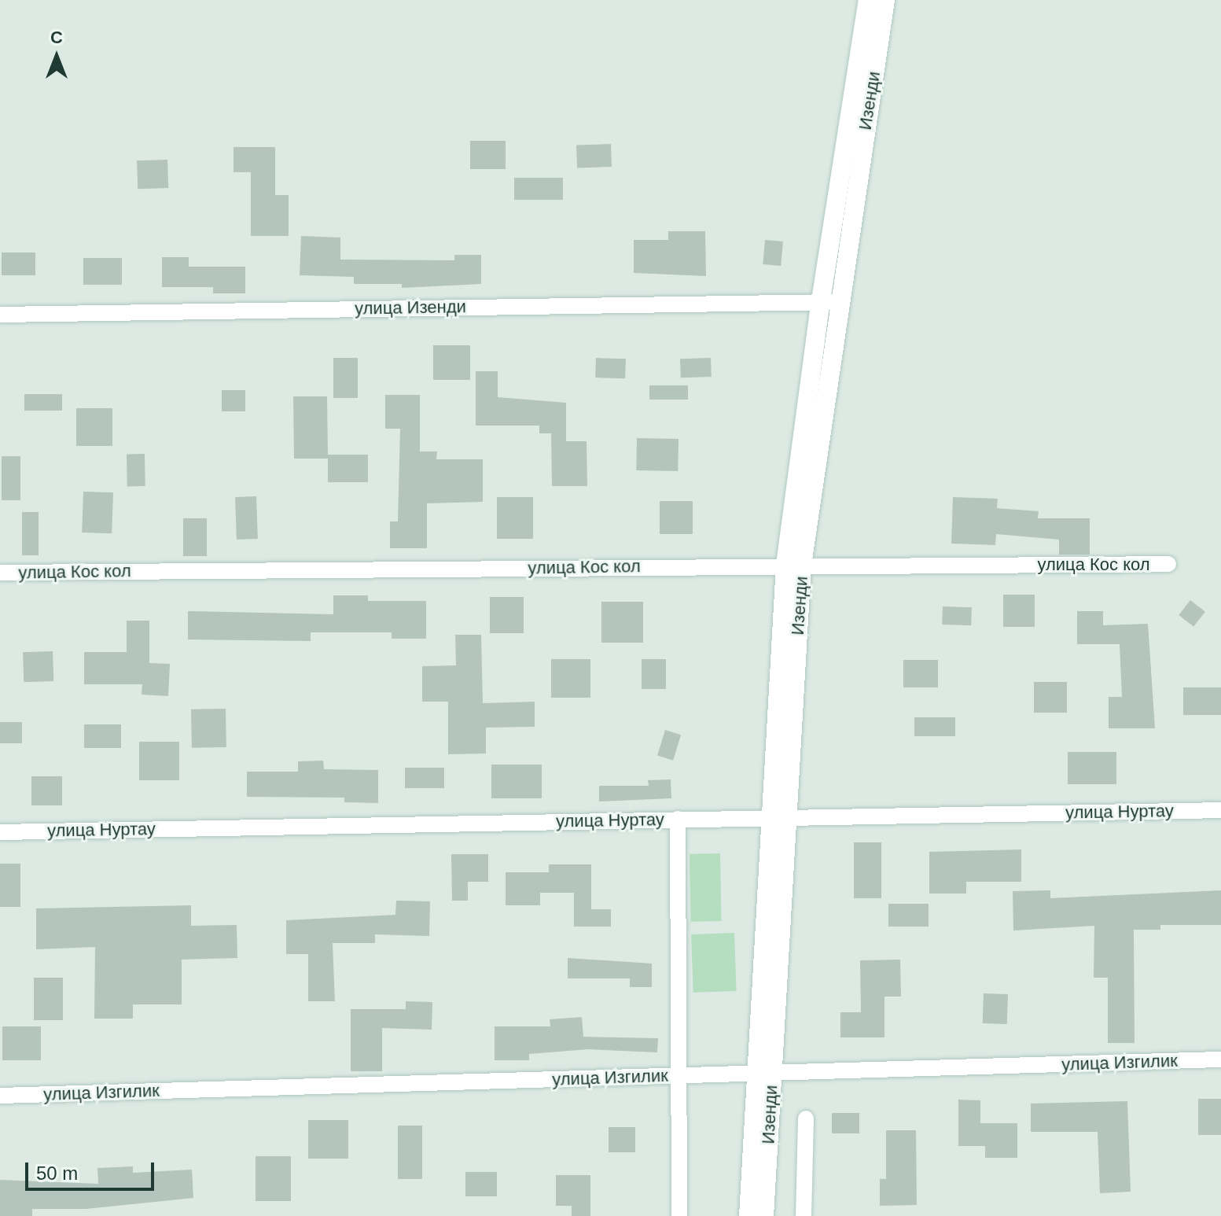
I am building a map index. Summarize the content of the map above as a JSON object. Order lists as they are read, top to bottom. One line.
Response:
{"streets":{"street":["Изенди","улица Изенди","улица Кос кол","улица Нуртау","улица Изгилик"]},"crossings":[["Изенди","улица Изенди"],["Изенди","улица Кос кол"],["Изенди","улица Нуртау"],["Изенди","улица Изгилик"]],"scale_bar":"50 m","north":"top"}
